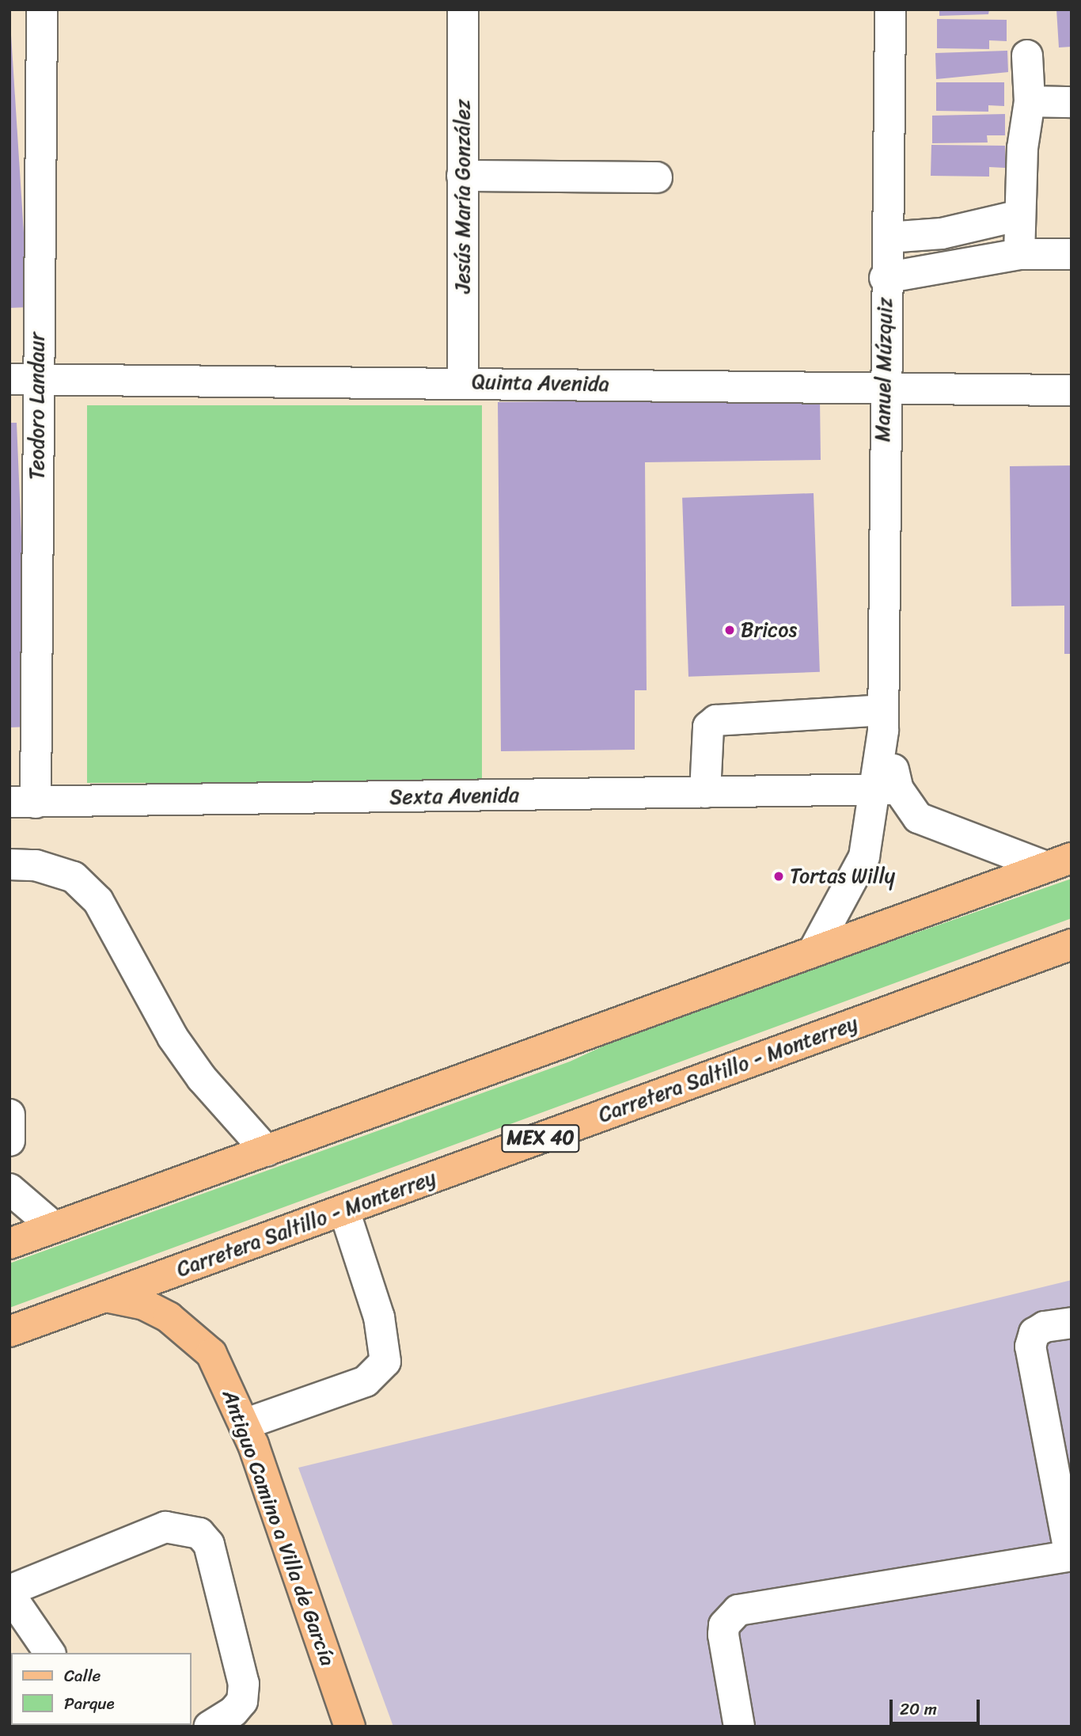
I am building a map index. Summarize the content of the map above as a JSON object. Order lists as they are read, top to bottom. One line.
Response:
{"streets":{"main road":["Carretera Saltillo - Monterrey","MEX 40","Antiguo Camino a Villa de García"],"street":["Jesús María González","Manuel Múzquiz","Quinta Avenida","Teodoro Landaur","Sexta Avenida"]},"crossings":[["Jesús María González","Quinta Avenida"],["Manuel Múzquiz","Quinta Avenida"],["Manuel Múzquiz","Sexta Avenida"],["Quinta Avenida","Teodoro Landaur"],["Teodoro Landaur","Sexta Avenida"],["Carretera Saltillo - Monterrey","Antiguo Camino a Villa de García"]],"places":["Bricos","Tortas Willy"],"legend":["Calle","Parque"],"scale_bar":"20 m"}
